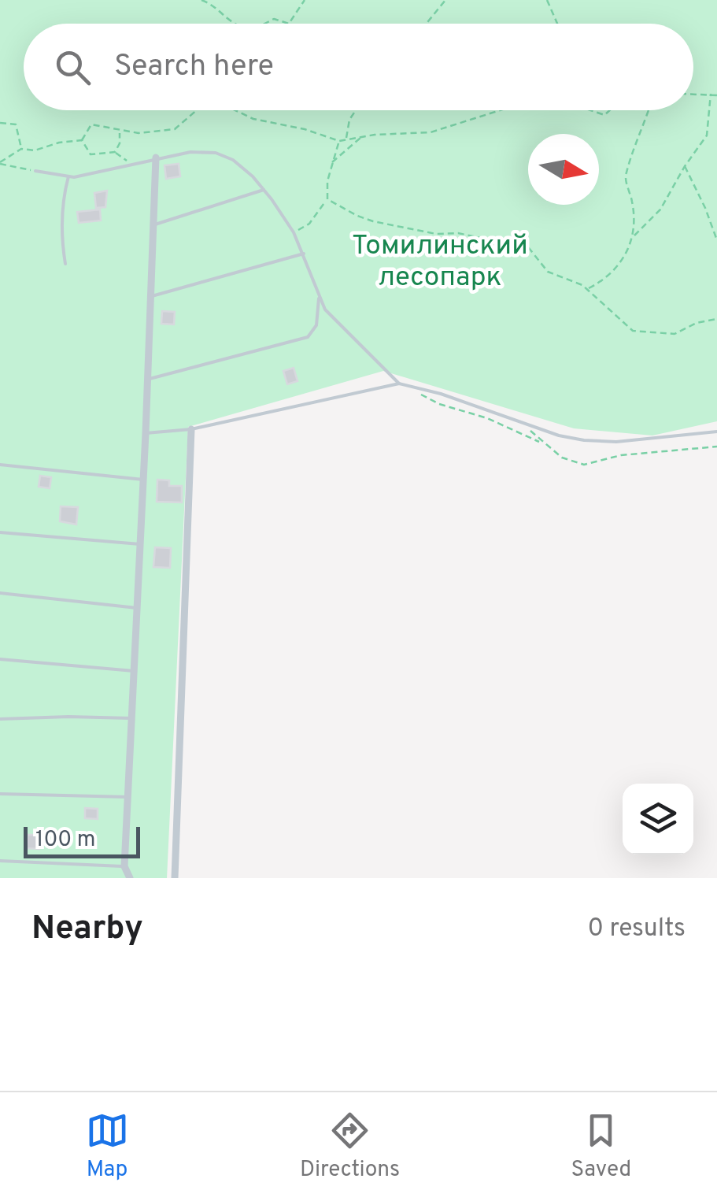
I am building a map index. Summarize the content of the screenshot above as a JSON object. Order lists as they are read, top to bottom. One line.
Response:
{"parks":["Томилинский лесопарк"],"scale_bar":"100 m","north":"right","page":{"search":"Search here","scale":"100 m","heading":["Nearby","0 results"],"nav":["Map","Directions","Saved"]}}
